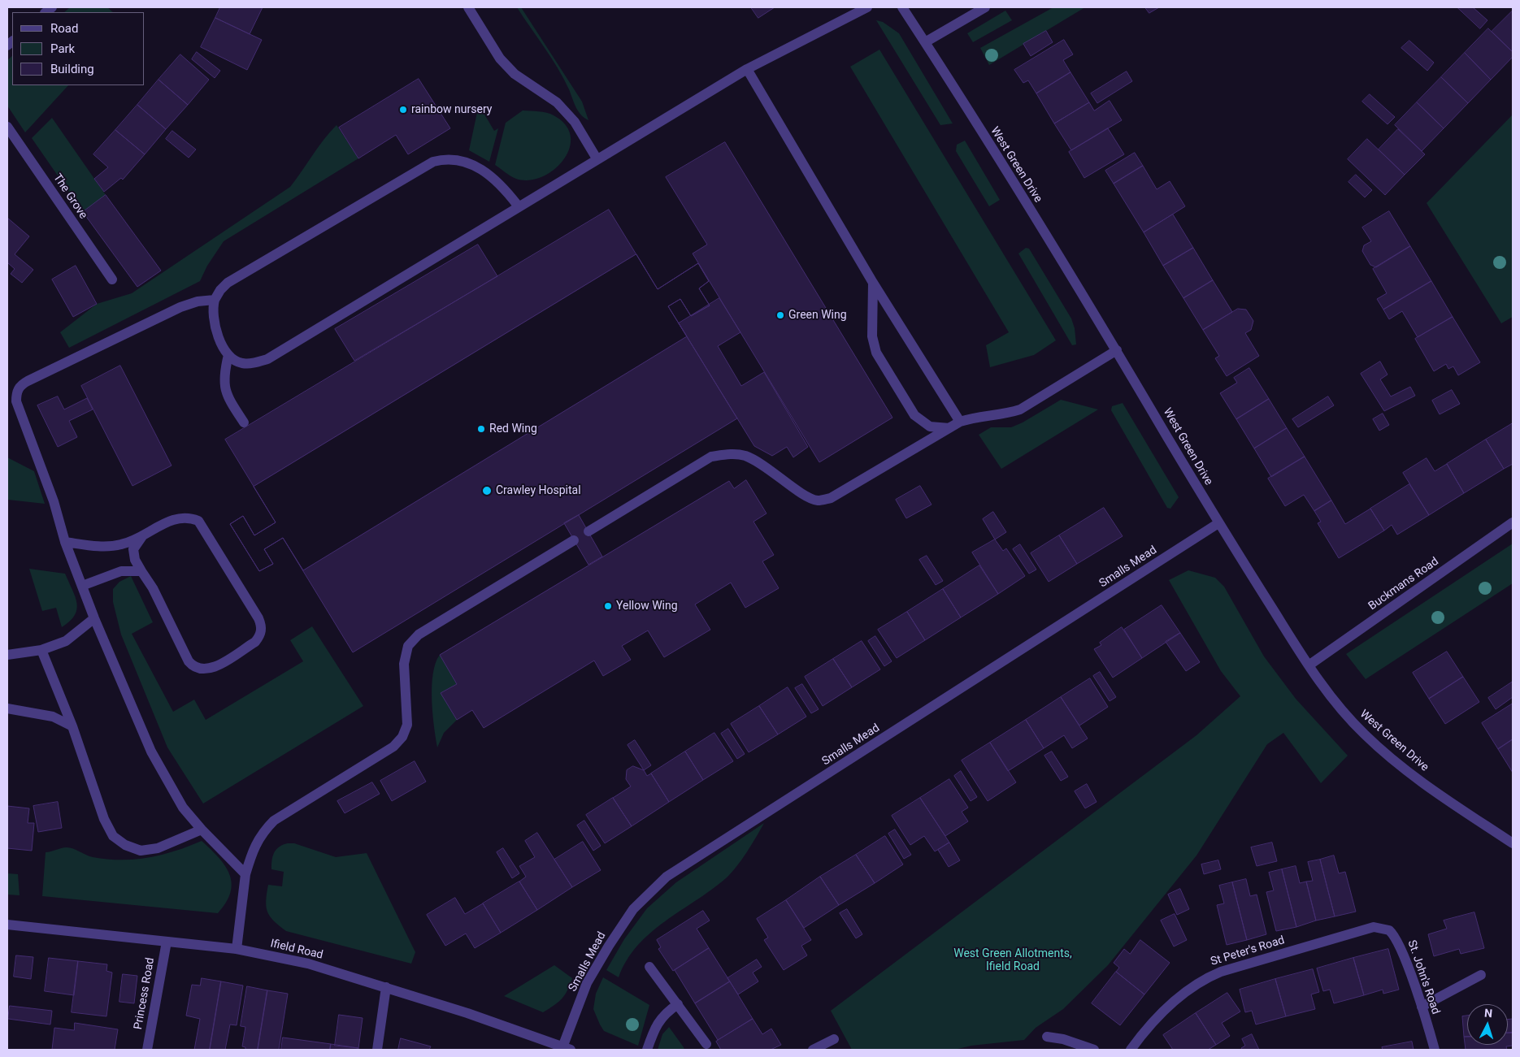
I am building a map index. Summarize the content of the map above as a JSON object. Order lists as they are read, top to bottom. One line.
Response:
{"streets":{"street":["West Green Drive","The Grove","Smalls Mead","Buckmans Road","Ifield Road","St Peter's Road","St. John's Road","Princess Road"]},"crossings":[["West Green Drive","Smalls Mead"],["West Green Drive","Buckmans Road"],["Smalls Mead","Ifield Road"],["Ifield Road","Princess Road"],["St Peter's Road","St. John's Road"]],"parks":["West Green Allotments, Ifield Road"],"places":["rainbow nursery","Green Wing","Red Wing","Crawley Hospital","Yellow Wing"],"legend":["Road","Park","Building"],"north":"top"}
